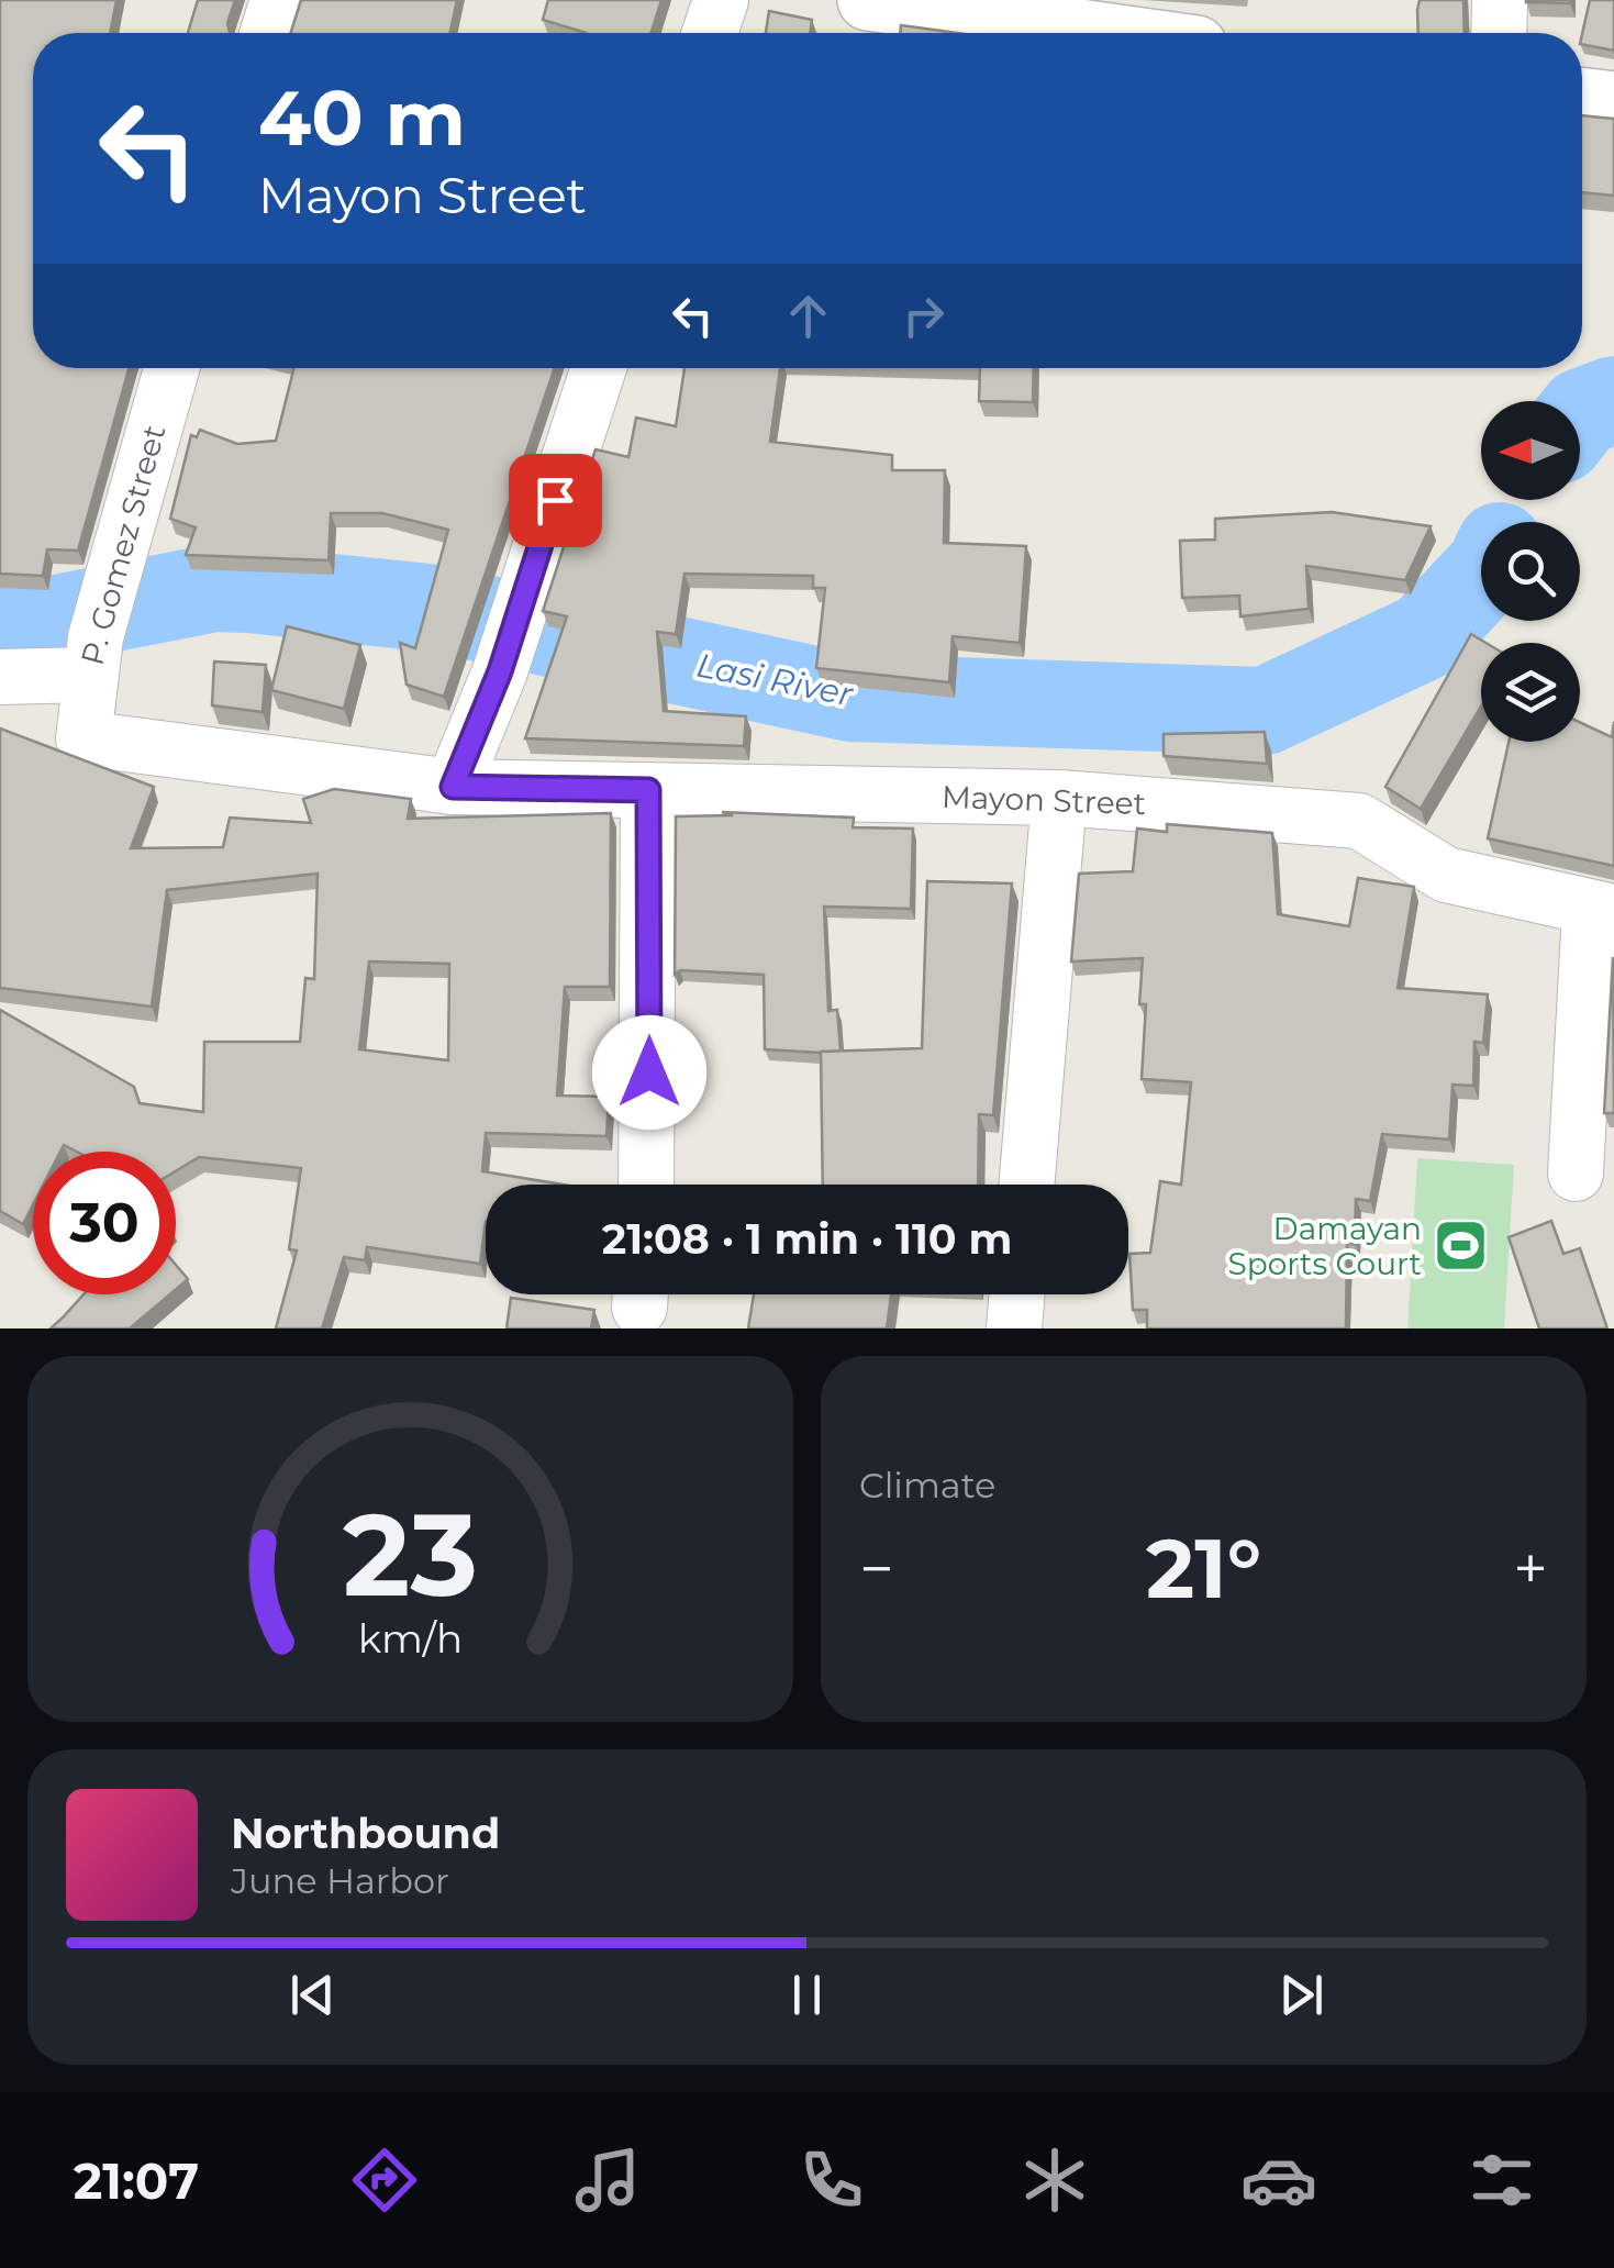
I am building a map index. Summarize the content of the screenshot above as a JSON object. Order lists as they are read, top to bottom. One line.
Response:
{"streets":{"street":["P. Gomez Street","Mayon Street"]},"crossings":[["P. Gomez Street","Mayon Street"]],"water":["Lasi River"],"places":{"sports":["Damayan Sports Court"]},"north":"left","page":{"turn":["40 m","Mayon Street"],"limit":"30","trip":"21:08 · 1 min · 110 m","tile":"Climate","heat":["−","21°","+"],"song":["Northbound","June Harbor"],"tabs":"21:07","gauge":["23","km/h"]}}
